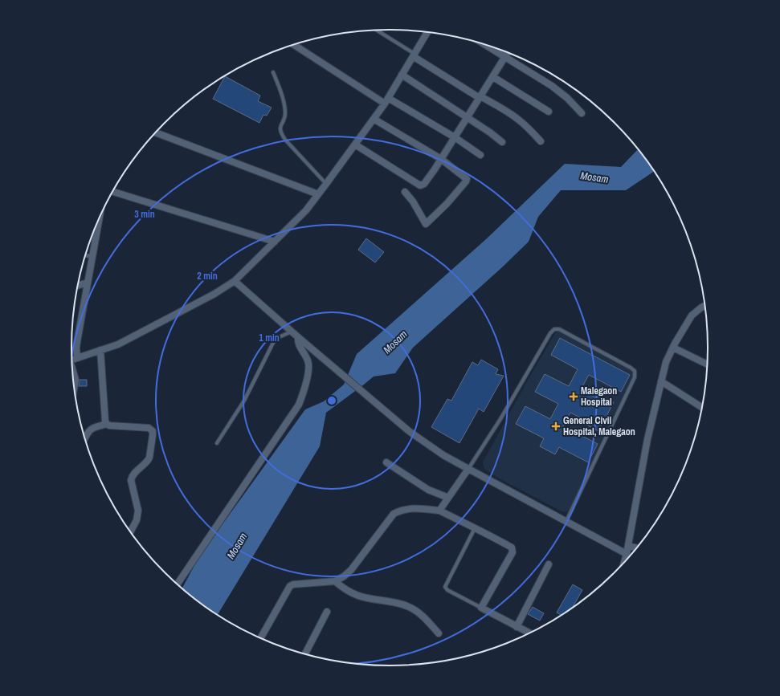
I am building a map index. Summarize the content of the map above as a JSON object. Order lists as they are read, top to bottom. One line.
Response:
{"water":["Mosam"],"places":{"health":["Malegaon Hospital","General Civil Hospital, Malegaon"]},"rings":["3 min","2 min","1 min"]}
